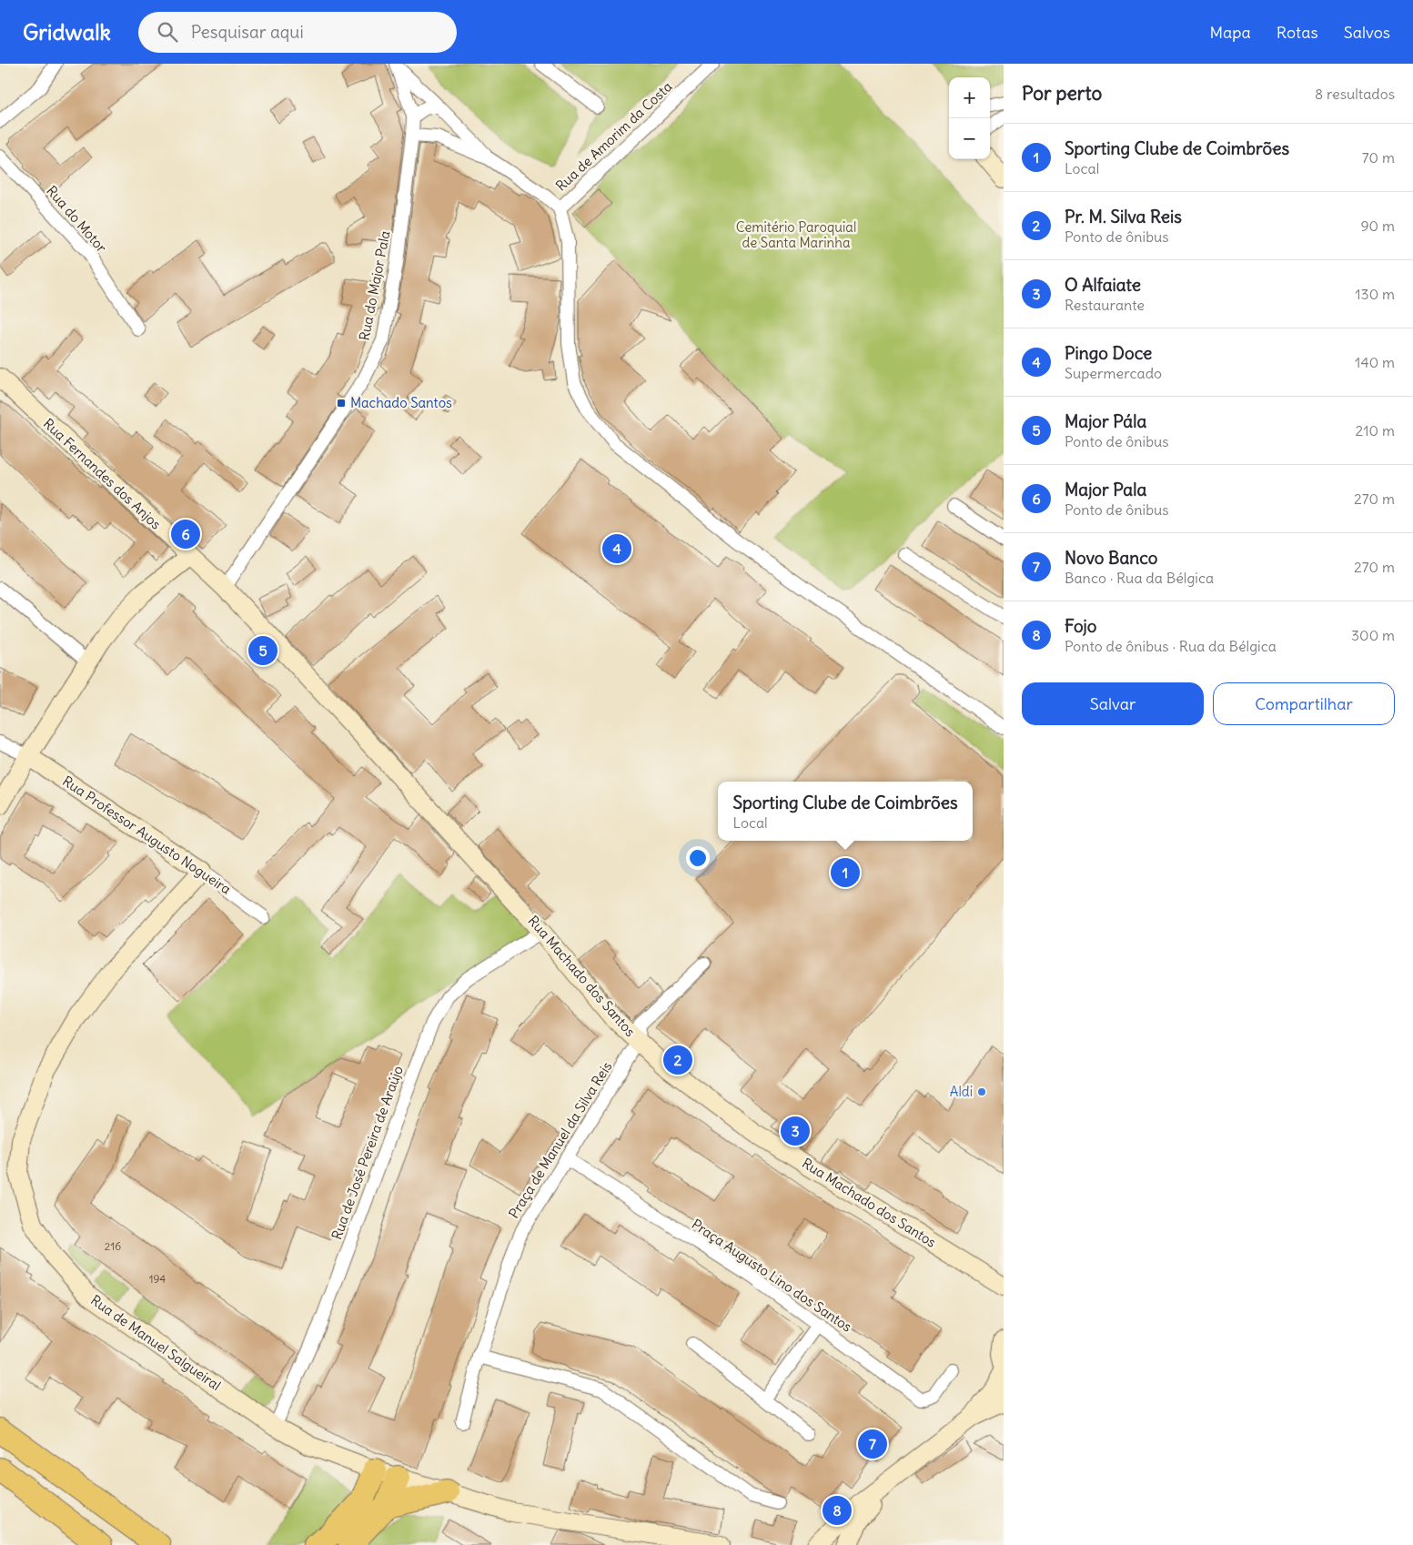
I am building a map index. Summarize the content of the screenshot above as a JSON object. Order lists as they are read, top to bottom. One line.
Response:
{"streets":{"street":["Rua de Amorim da Costa","Rua do Motor","Rua do Major Pala","Rua Fernandes dos Anjos","Rua Professor Augusto Nogueira","Rua Machado dos Santos","Praça de Manuel da Silva Reis","Rua de José Pereira de Araújo","Praça Augusto Lino dos Santos","Rua de Manuel Salgueiral"]},"crossings":[["Rua de Amorim da Costa","Rua do Major Pala"],["Rua do Major Pala","Rua Fernandes dos Anjos"],["Rua do Major Pala","Rua Machado dos Santos"],["Rua Fernandes dos Anjos","Rua Machado dos Santos"],["Rua Professor Augusto Nogueira","Rua de Manuel Salgueiral"],["Rua Machado dos Santos","Praça de Manuel da Silva Reis"],["Rua Machado dos Santos","Rua de José Pereira de Araújo"],["Praça de Manuel da Silva Reis","Praça Augusto Lino dos Santos"],["Rua de José Pereira de Araújo","Rua de Manuel Salgueiral"]],"parks":["Cemitério Paroquial de Santa Marinha"],"places":{"transit":["Machado Santos"],"other":["Aldi"]},"house_numbers":["216","194"],"page":{"header":"Gridwalk","search":"Pesquisar aqui","nav":["Mapa","Rotas","Salvos"],"heading":["Por perto","8 resultados"],"map_buttons":["+","−"],"list":[{"mark":"1","name":"Sporting Clube de Coimbrões","note":"Local","value":"70 m"},{"mark":"2","name":"Pr. M. Silva Reis","note":"Ponto de ônibus","value":"90 m"},{"mark":"3","name":"O Alfaiate","note":"Restaurante","value":"130 m"},{"mark":"4","name":"Pingo Doce","note":"Supermercado","value":"140 m"},{"mark":"5","name":"Major Pála","note":"Ponto de ônibus","value":"210 m"},{"mark":"6","name":"Major Pala","note":"Ponto de ônibus","value":"270 m"},{"mark":"7","name":"Novo Banco","note":"Banco · Rua da Bélgica","value":"270 m"},{"mark":"8","name":"Fojo","note":"Ponto de ônibus · Rua da Bélgica","value":"300 m"}],"pins":["6","4","5","1","2","3","7","8"],"buttons":["Salvar","Compartilhar"],"popup":["Sporting Clube de Coimbrões","Local"]}}
